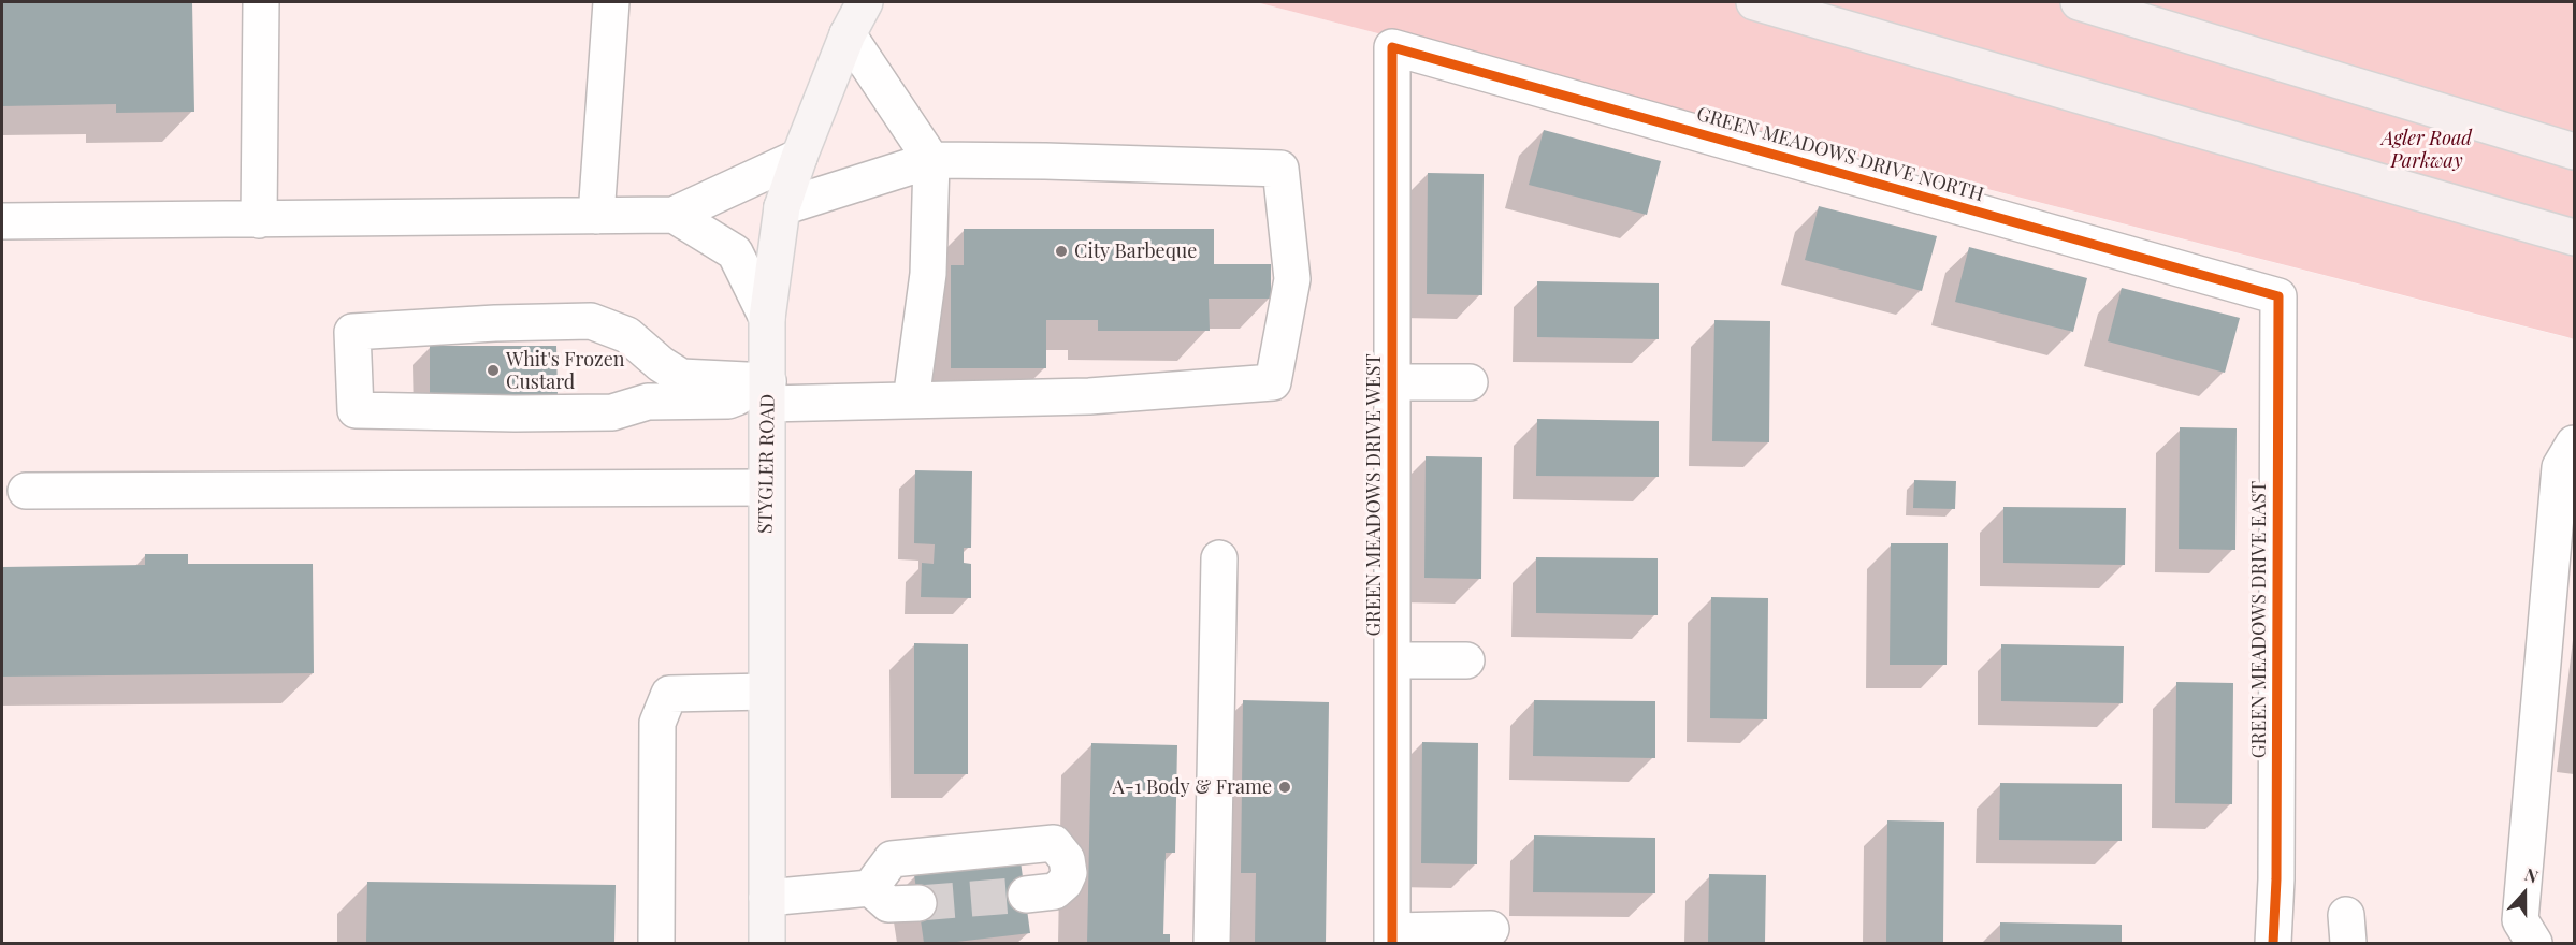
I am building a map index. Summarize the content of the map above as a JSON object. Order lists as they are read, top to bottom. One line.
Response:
{"streets":{"main road":["STYGLER ROAD"],"street":["GREEN MEADOWS DRIVE NORTH","GREEN MEADOWS DRIVE WEST","GREEN MEADOWS DRIVE EAST"]},"crossings":[["GREEN MEADOWS DRIVE NORTH","GREEN MEADOWS DRIVE WEST"],["GREEN MEADOWS DRIVE NORTH","GREEN MEADOWS DRIVE EAST"]],"parks":["Agler Road Parkway"],"places":["City Barbeque","Whit's Frozen Custard","A-1 Body & Frame"],"north":"top"}
